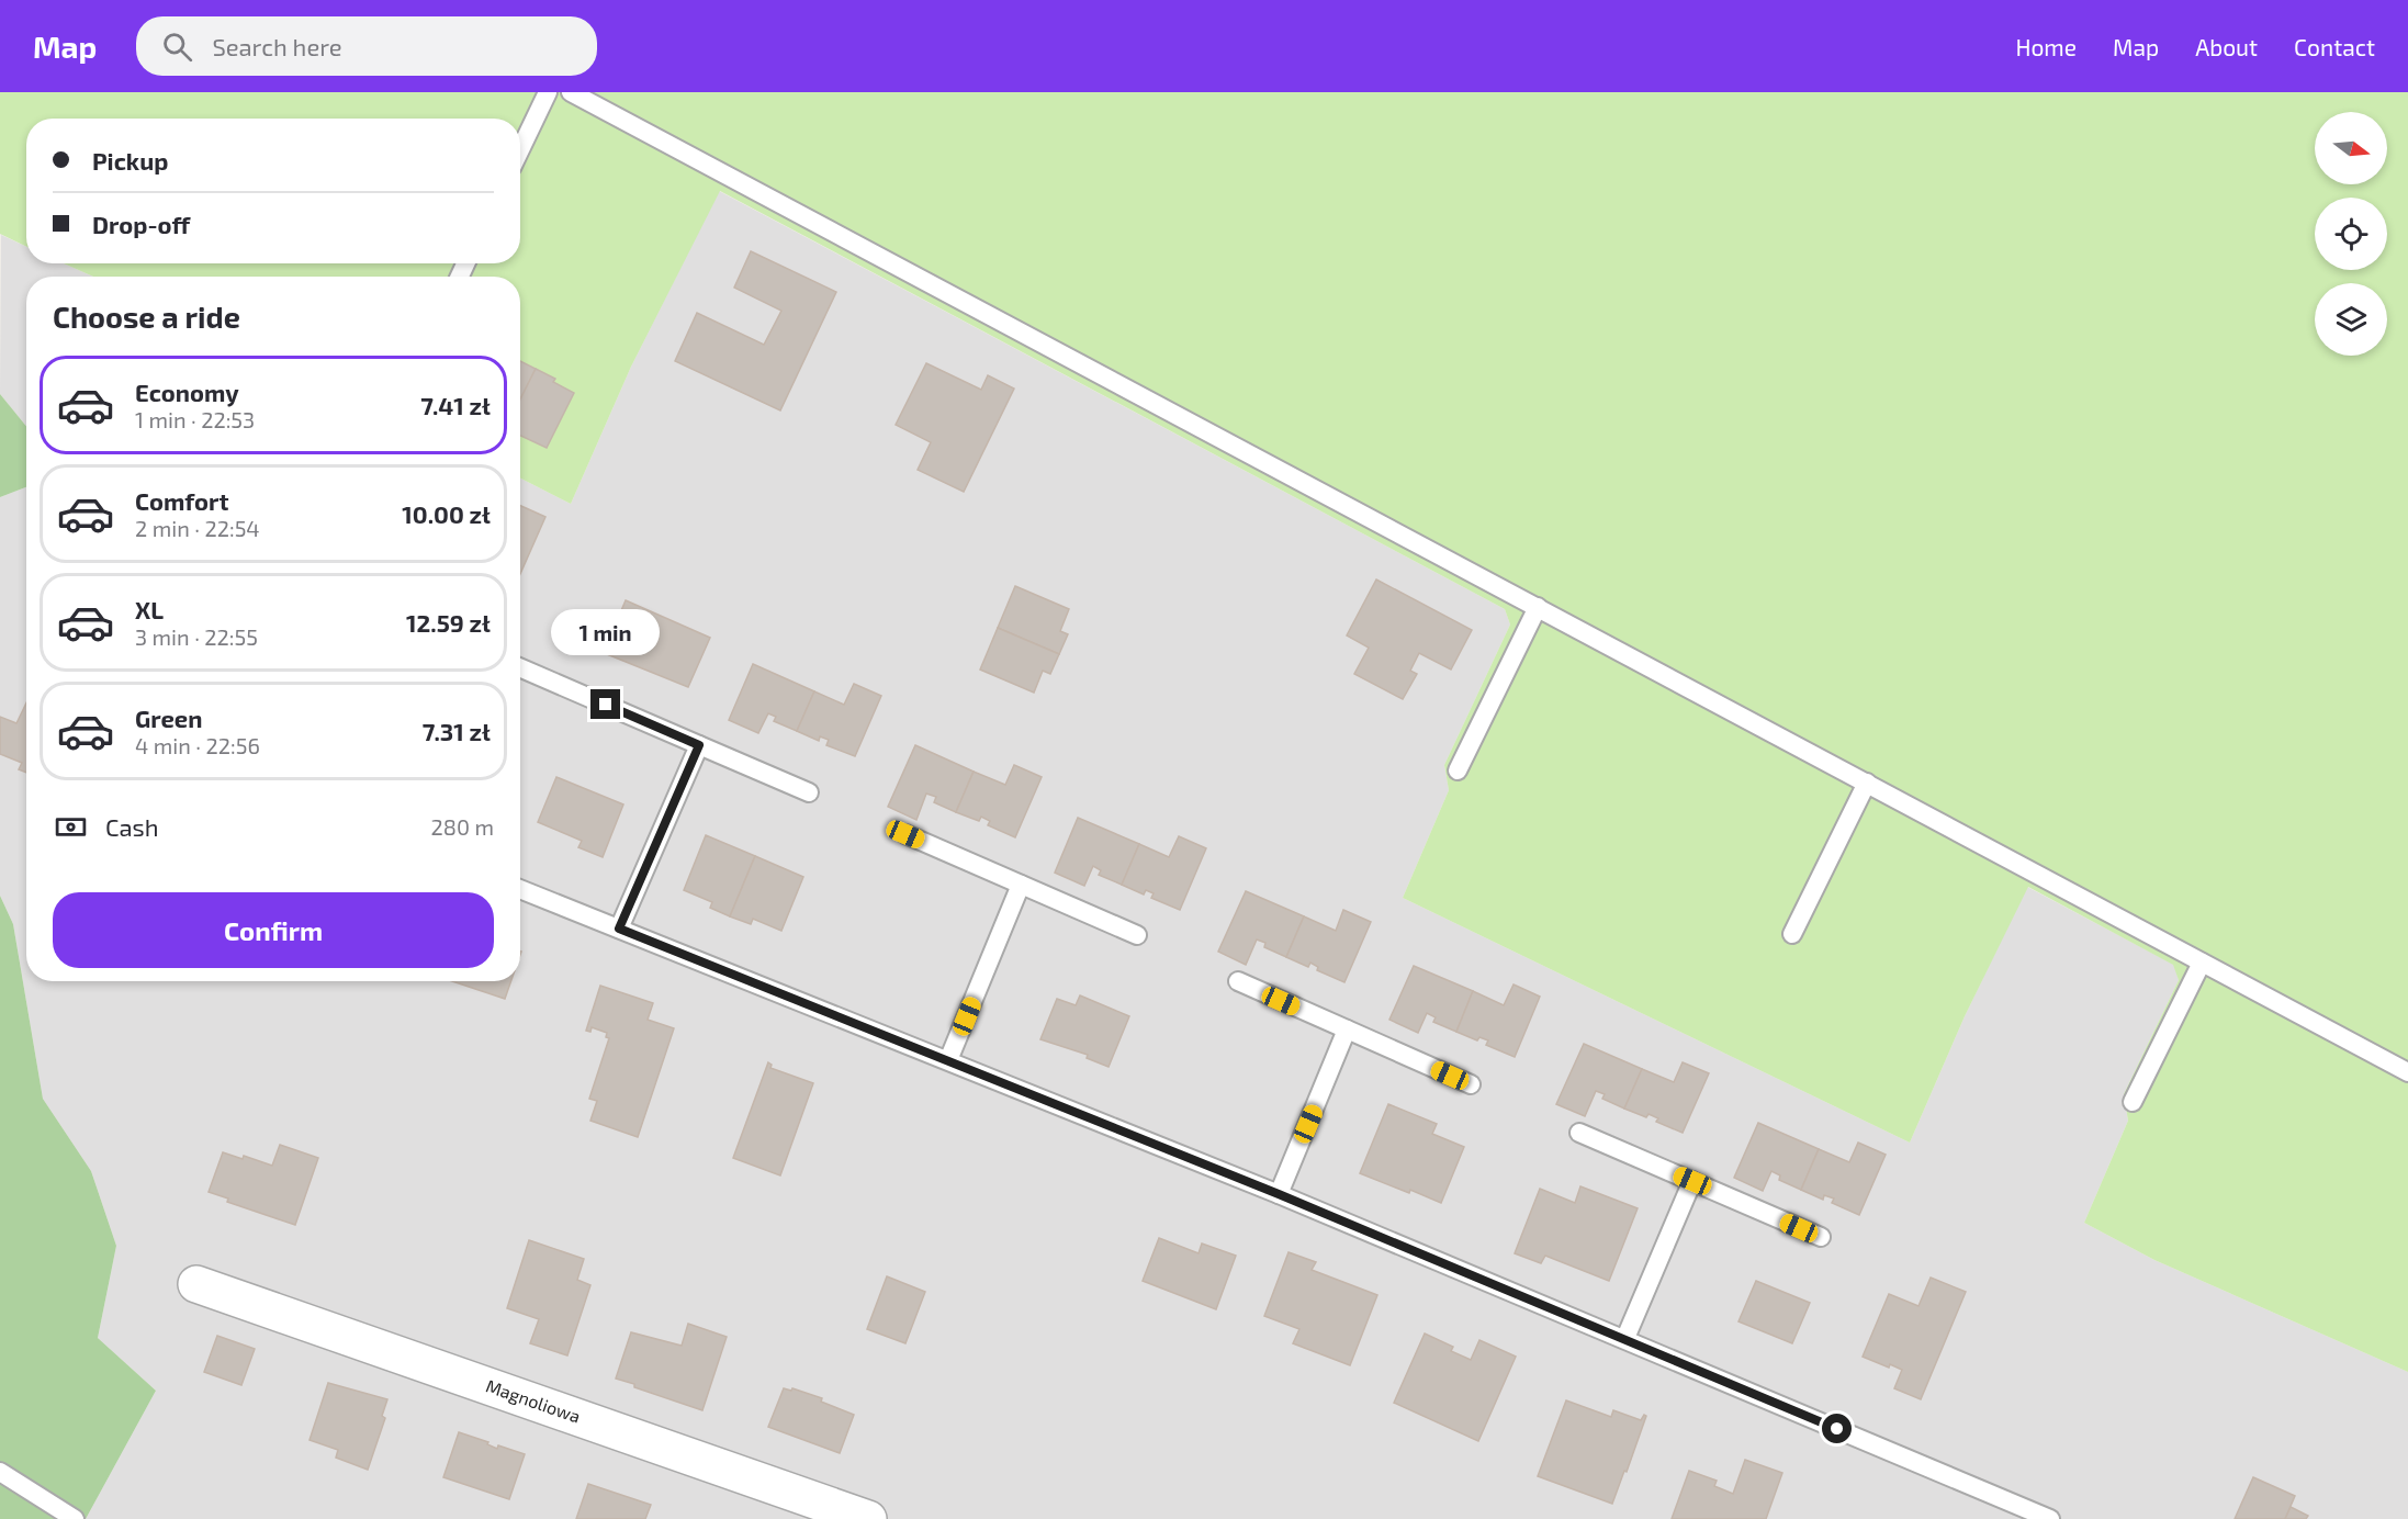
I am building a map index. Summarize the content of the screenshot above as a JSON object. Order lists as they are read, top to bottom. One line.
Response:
{"streets":{"street":["Magnoliowa"]},"north":"right","page":{"header":"Map","search":"Search here","nav":["Home","Map","About","Contact"],"banner":["Pickup","Drop-off"],"heading":"Choose a ride","list":[{"name":"Economy","note":"1 min · 22:53","value":"7.41 zł"},{"name":"Comfort","note":"2 min · 22:54","value":"10.00 zł"},{"name":"XL","note":"3 min · 22:55","value":"12.59 zł"},{"name":"Green","note":"4 min · 22:56","value":"7.31 zł"}],"bubble":"1 min","pay":["Cash","280 m"],"buttons":"Confirm"}}
